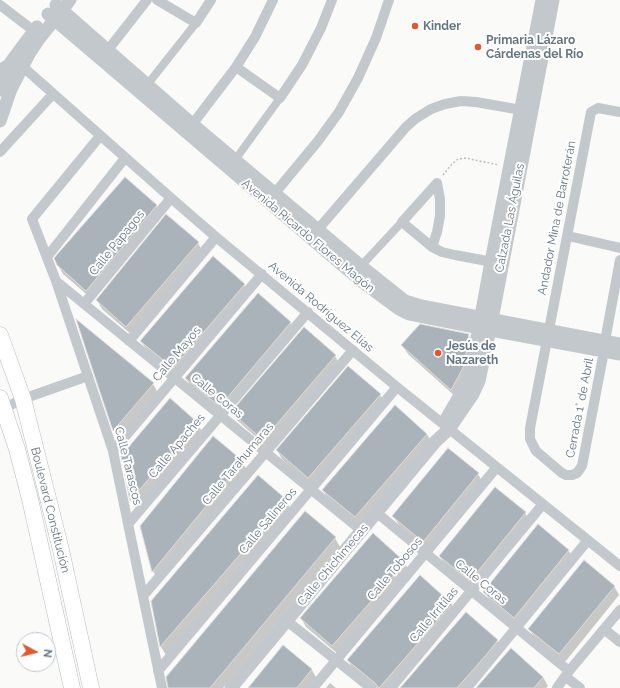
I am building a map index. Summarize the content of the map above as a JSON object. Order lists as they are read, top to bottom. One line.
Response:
{"streets":{"main road":["Boulevard Constitución"],"street":["Calzada Las Águilas","Andador Mina de Barroterán","Avenida Ricardo Flores Magón","Calle Papagos","Avenida Rodríguez Elías","Calle Mayos","Calle Coras","Cerrada 1° de Abril","Calle Apaches","Calle Tarahumaras","Calle Tarascos","Calle Salineros","Calle Chichimecas","Calle Tobosos","Calle Irritilas"]},"crossings":[["Calzada Las Águilas","Avenida Ricardo Flores Magón"],["Calzada Las Águilas","Avenida Rodríguez Elías"],["Calzada Las Águilas","Calle Chichimecas"],["Andador Mina de Barroterán","Avenida Ricardo Flores Magón"],["Andador Mina de Barroterán","Cerrada 1° de Abril"],["Avenida Ricardo Flores Magón","Cerrada 1° de Abril"],["Calle Papagos","Avenida Rodríguez Elías"],["Calle Papagos","Calle Coras"],["Avenida Rodríguez Elías","Calle Mayos"],["Avenida Rodríguez Elías","Calle Apaches"],["Avenida Rodríguez Elías","Calle Tarahumaras"],["Avenida Rodríguez Elías","Calle Tarascos"],["Avenida Rodríguez Elías","Calle Salineros"],["Avenida Rodríguez Elías","Calle Chichimecas"],["Avenida Rodríguez Elías","Calle Tobosos"],["Avenida Rodríguez Elías","Calle Irritilas"],["Calle Mayos","Calle Coras"],["Calle Mayos","Calle Tarascos"],["Calle Coras","Calle Apaches"],["Calle Coras","Calle Tarahumaras"],["Calle Coras","Calle Tarascos"],["Calle Coras","Calle Salineros"],["Calle Coras","Calle Chichimecas"],["Calle Coras","Calle Tobosos"],["Calle Coras","Calle Irritilas"],["Calle Apaches","Calle Tarascos"],["Calle Tarahumaras","Calle Tarascos"],["Calle Tarascos","Calle Salineros"]],"places":["Kinder","Primaria Lázaro Cárdenas del Río","Jesús de Nazareth"],"north":"right"}
